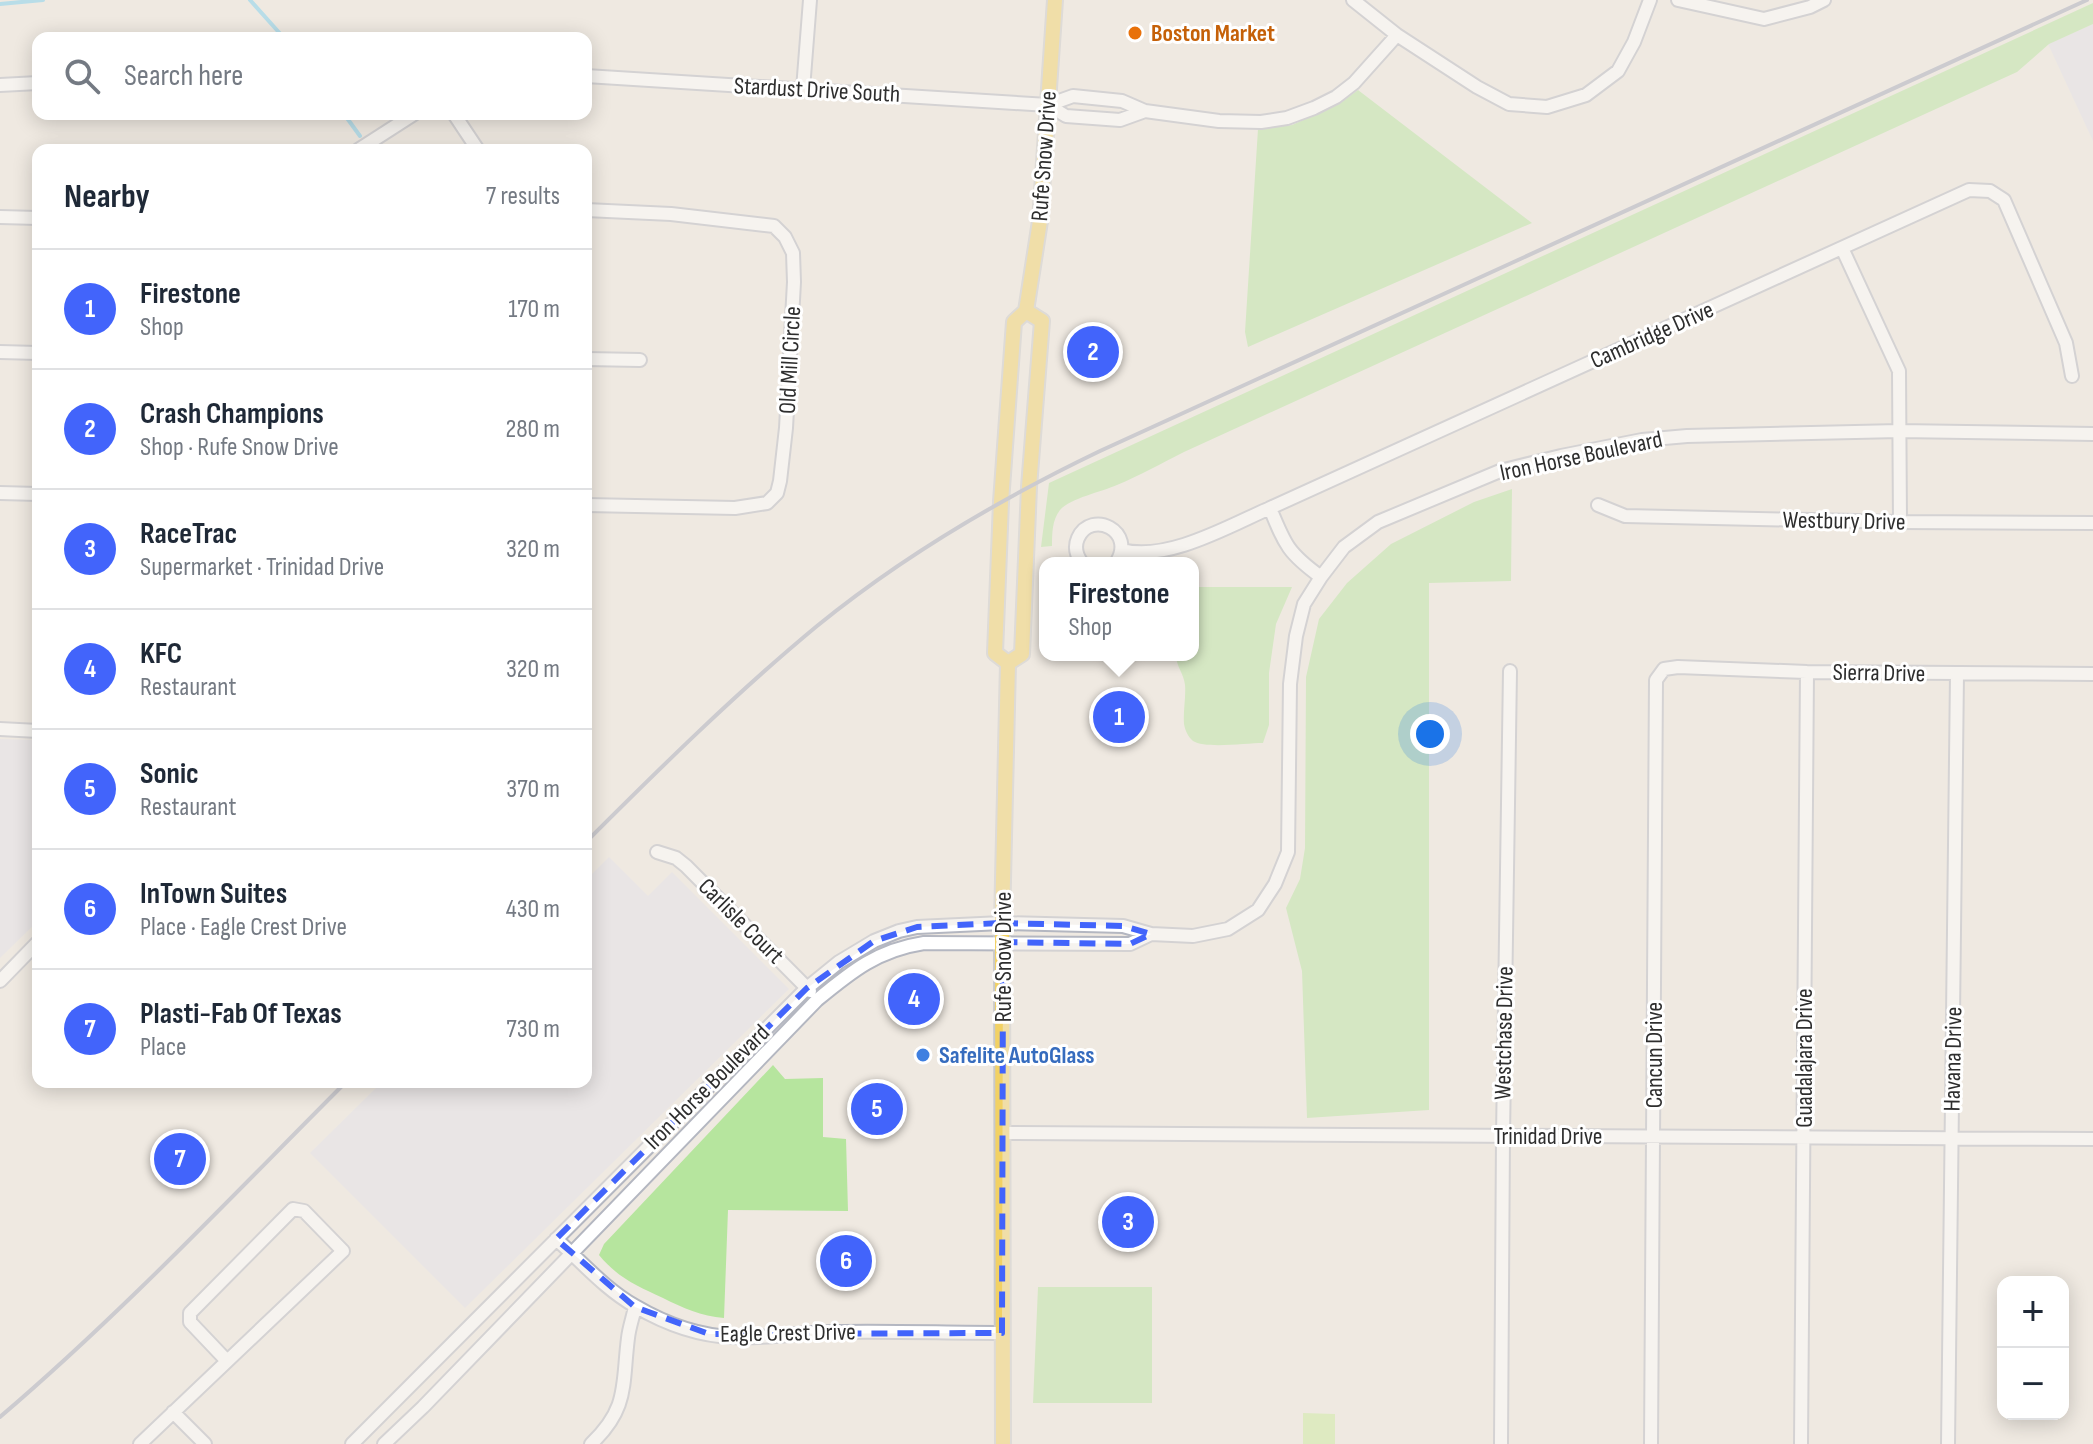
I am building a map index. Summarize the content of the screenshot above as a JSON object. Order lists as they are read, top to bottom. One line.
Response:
{"streets":{"main road":["Rufe Snow Drive"],"street":["Stardust Drive South","Cambridge Drive","Old Mill Circle","Iron Horse Boulevard","Westbury Drive","Sierra Drive","Carlisle Court","Westchase Drive","Cancun Drive","Guadalajara Drive","Havana Drive","Trinidad Drive","Eagle Crest Drive"]},"crossings":[["Stardust Drive South","Rufe Snow Drive"],["Rufe Snow Drive","Iron Horse Boulevard"],["Rufe Snow Drive","Trinidad Drive"],["Rufe Snow Drive","Eagle Crest Drive"],["Iron Horse Boulevard","Carlisle Court"],["Iron Horse Boulevard","Eagle Crest Drive"],["Sierra Drive","Cancun Drive"],["Sierra Drive","Guadalajara Drive"],["Sierra Drive","Havana Drive"],["Westchase Drive","Trinidad Drive"],["Cancun Drive","Trinidad Drive"],["Guadalajara Drive","Trinidad Drive"],["Havana Drive","Trinidad Drive"]],"places":["Boston Market","Safelite AutoGlass"],"page":{"search":"Search here","heading":["Nearby","7 results"],"list":[{"mark":"1","name":"Firestone","note":"Shop","value":"170 m"},{"mark":"2","name":"Crash Champions","note":"Shop · Rufe Snow Drive","value":"280 m"},{"mark":"3","name":"RaceTrac","note":"Supermarket · Trinidad Drive","value":"320 m"},{"mark":"4","name":"KFC","note":"Restaurant","value":"320 m"},{"mark":"5","name":"Sonic","note":"Restaurant","value":"370 m"},{"mark":"6","name":"InTown Suites","note":"Place · Eagle Crest Drive","value":"430 m"},{"mark":"7","name":"Plasti-Fab Of Texas","note":"Place","value":"730 m"}],"pins":["2","1","4","5","7","3","6"],"popup":["Firestone","Shop"],"map_buttons":["+","−"]}}
